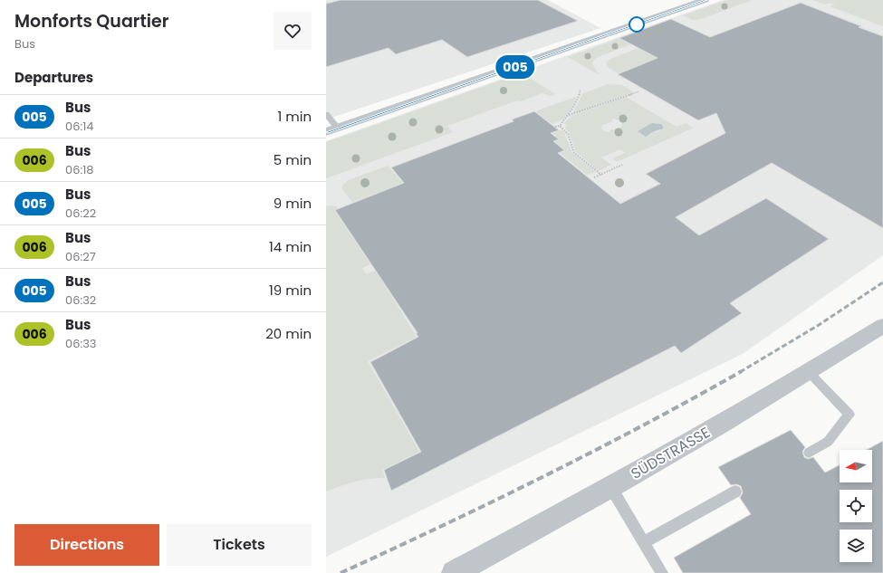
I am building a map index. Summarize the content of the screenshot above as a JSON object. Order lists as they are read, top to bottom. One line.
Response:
{"streets":{"street":["SÜDSTRASSE"]},"lines":["bus line 005"],"north":"left","page":{"heading":[["Monforts Quartier","Bus"],"Departures"],"on_map":"005","list":[{"mark":"005","name":"Bus","note":"06:14","value":"1 min"},{"mark":"006","name":"Bus","note":"06:18","value":"5 min"},{"mark":"005","name":"Bus","note":"06:22","value":"9 min"},{"mark":"006","name":"Bus","note":"06:27","value":"14 min"},{"mark":"005","name":"Bus","note":"06:32","value":"19 min"},{"mark":"006","name":"Bus","note":"06:33","value":"20 min"}],"buttons":["Directions","Tickets"]}}
